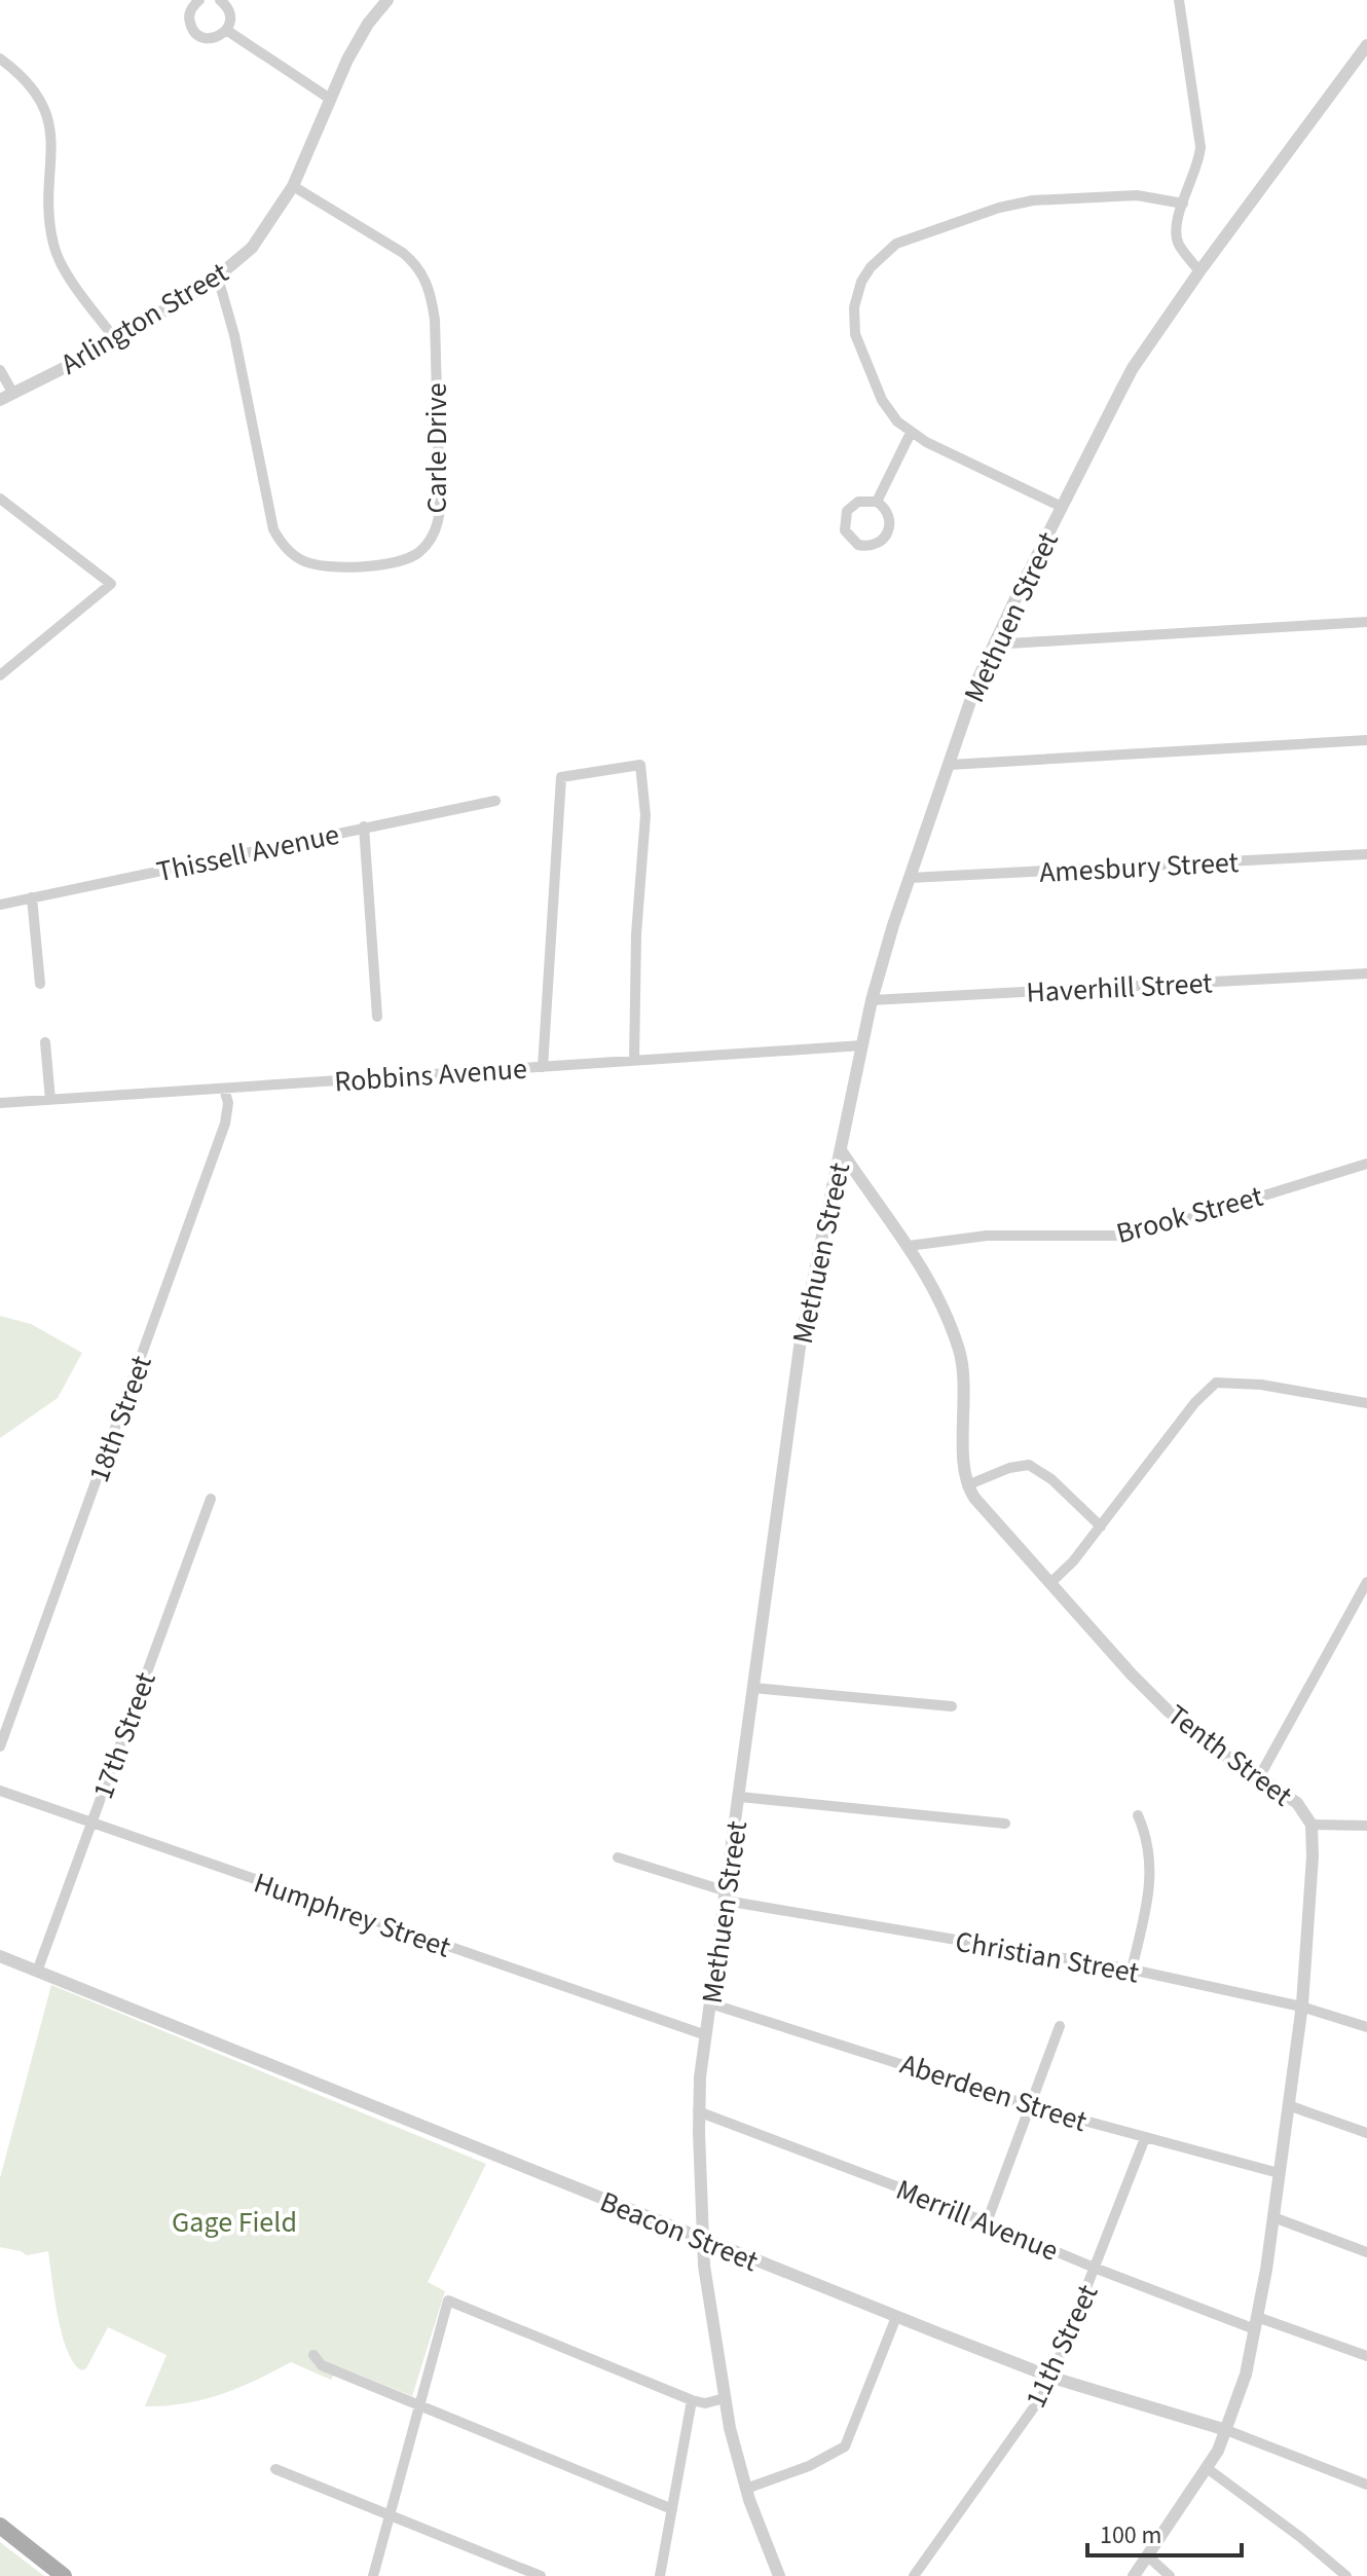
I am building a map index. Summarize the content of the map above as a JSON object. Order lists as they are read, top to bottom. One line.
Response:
{"streets":{"street":["Arlington Street","Carle Drive","Methuen Street","Thissell Avenue","Amesbury Street","Haverhill Street","Robbins Avenue","Brook Street","18th Street","17th Street","Tenth Street","Humphrey Street","Christian Street","Aberdeen Street","Merrill Avenue","Beacon Street","11th Street"]},"crossings":[["Arlington Street","Carle Drive"],["Methuen Street","Amesbury Street"],["Methuen Street","Haverhill Street"],["Methuen Street","Robbins Avenue"],["Methuen Street","Humphrey Street"],["Methuen Street","Christian Street"],["Methuen Street","Aberdeen Street"],["Methuen Street","Merrill Avenue"],["Methuen Street","Beacon Street"],["Robbins Avenue","18th Street"],["17th Street","Humphrey Street"],["17th Street","Beacon Street"],["Tenth Street","Christian Street"],["Tenth Street","Aberdeen Street"],["Tenth Street","Merrill Avenue"],["Tenth Street","Beacon Street"],["Aberdeen Street","11th Street"],["Merrill Avenue","11th Street"],["Beacon Street","11th Street"]],"parks":["Gage Field"],"scale_bar":"100 m"}
